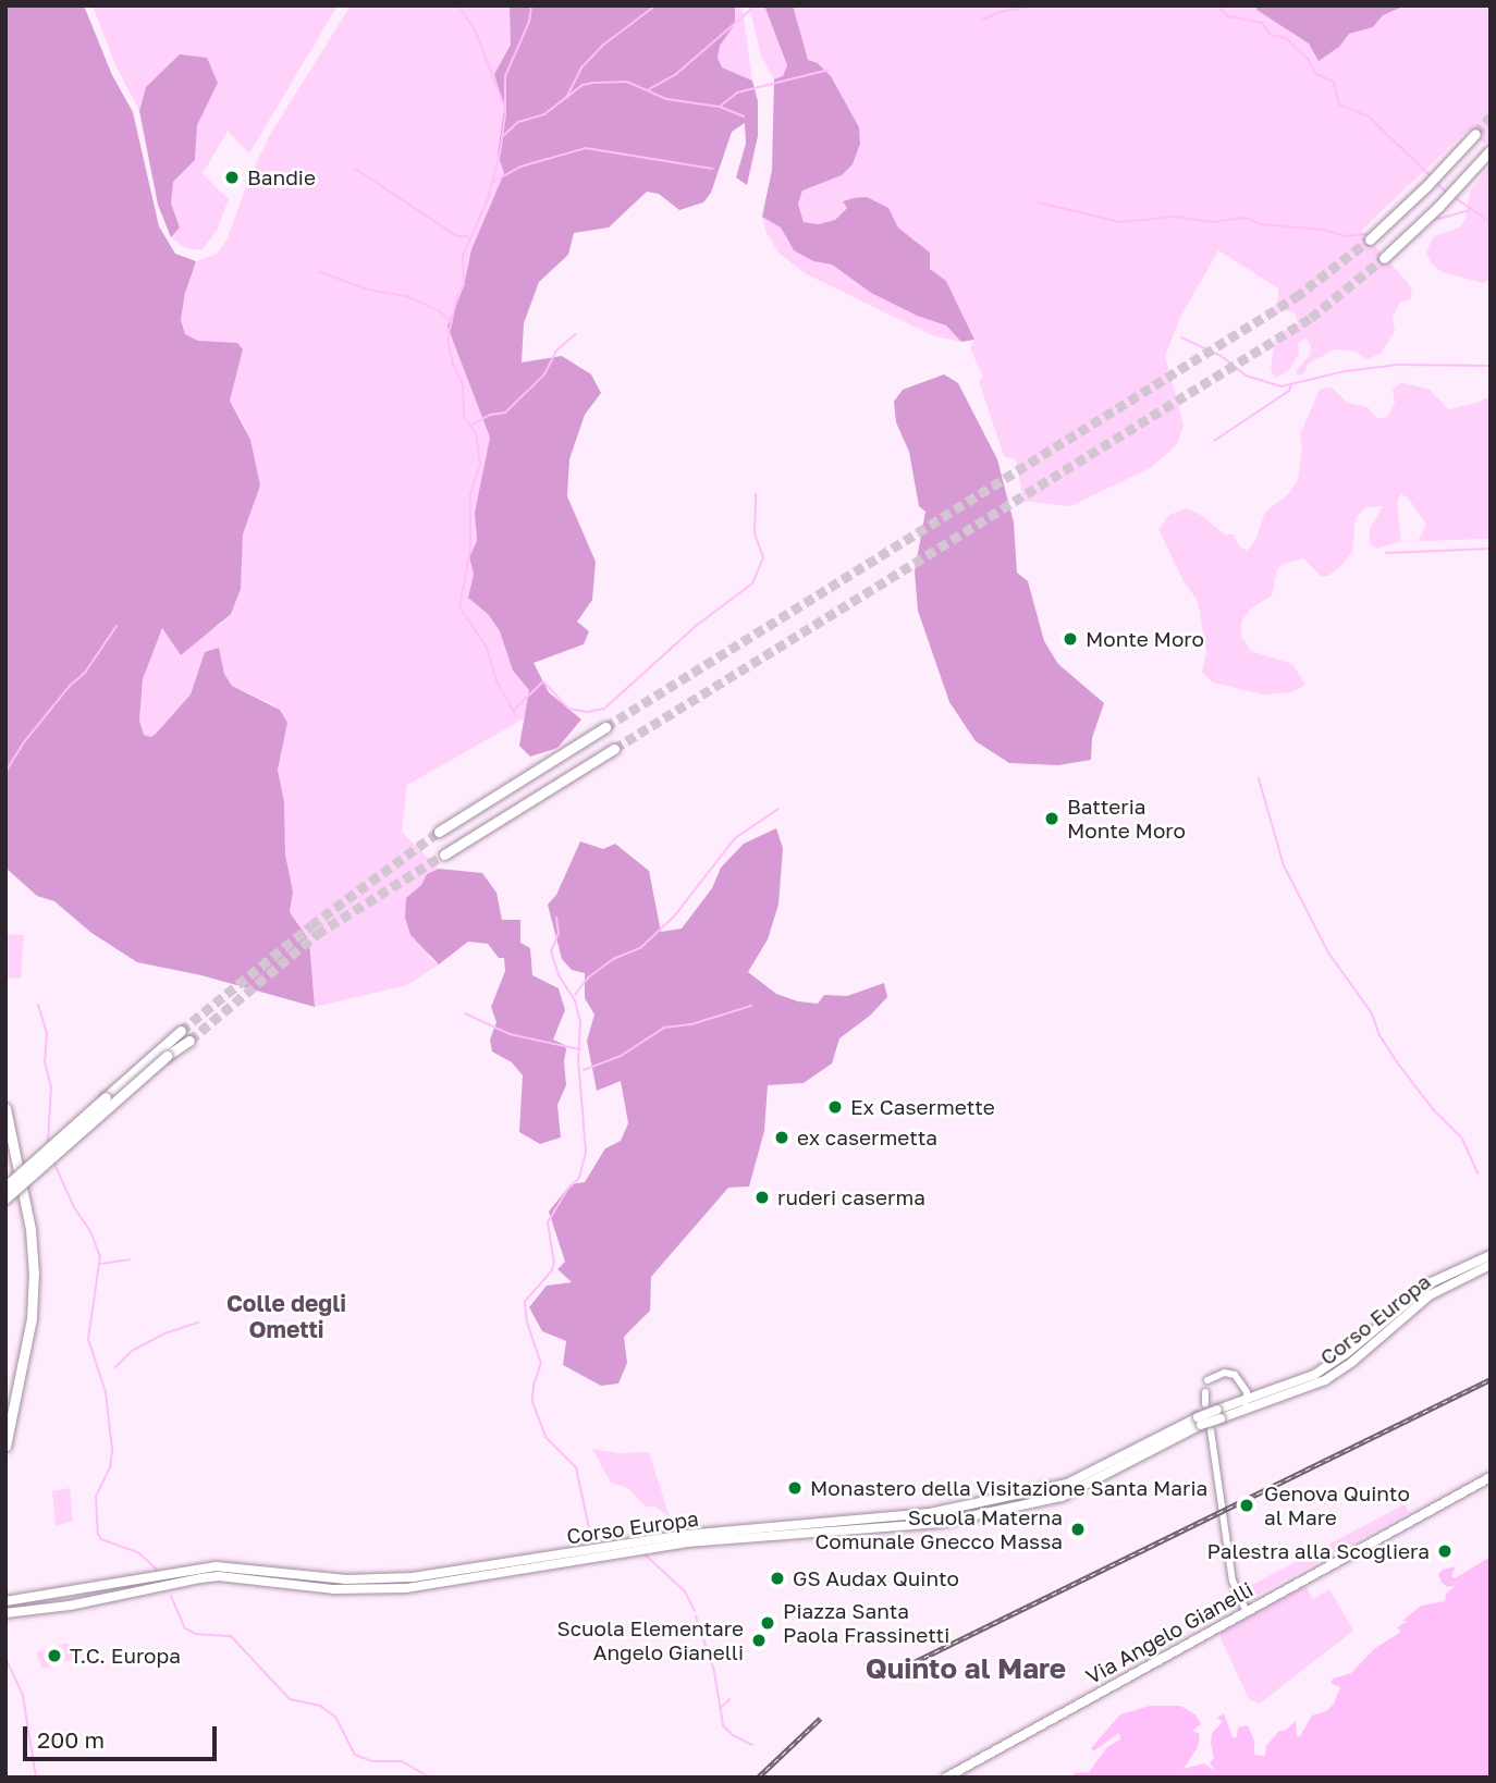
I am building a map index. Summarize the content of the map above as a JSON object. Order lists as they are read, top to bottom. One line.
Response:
{"streets":{"main road":["Corso Europa","Via Angelo Gianelli"]},"districts":["Colle degli Ometti","Quinto al Mare"],"places":["Bandie","Monte Moro","Batteria Monte Moro","Ex Casermette","ex casermetta","ruderi caserma","Monastero della Visitazione Santa Maria","Genova Quinto al Mare","Scuola Materna Comunale Gnecco Massa","Palestra alla Scogliera","GS Audax Quinto","Piazza Santa Paola Frassinetti","Scuola Elementare Angelo Gianelli","T.C. Europa"],"scale_bar":"200 m"}
